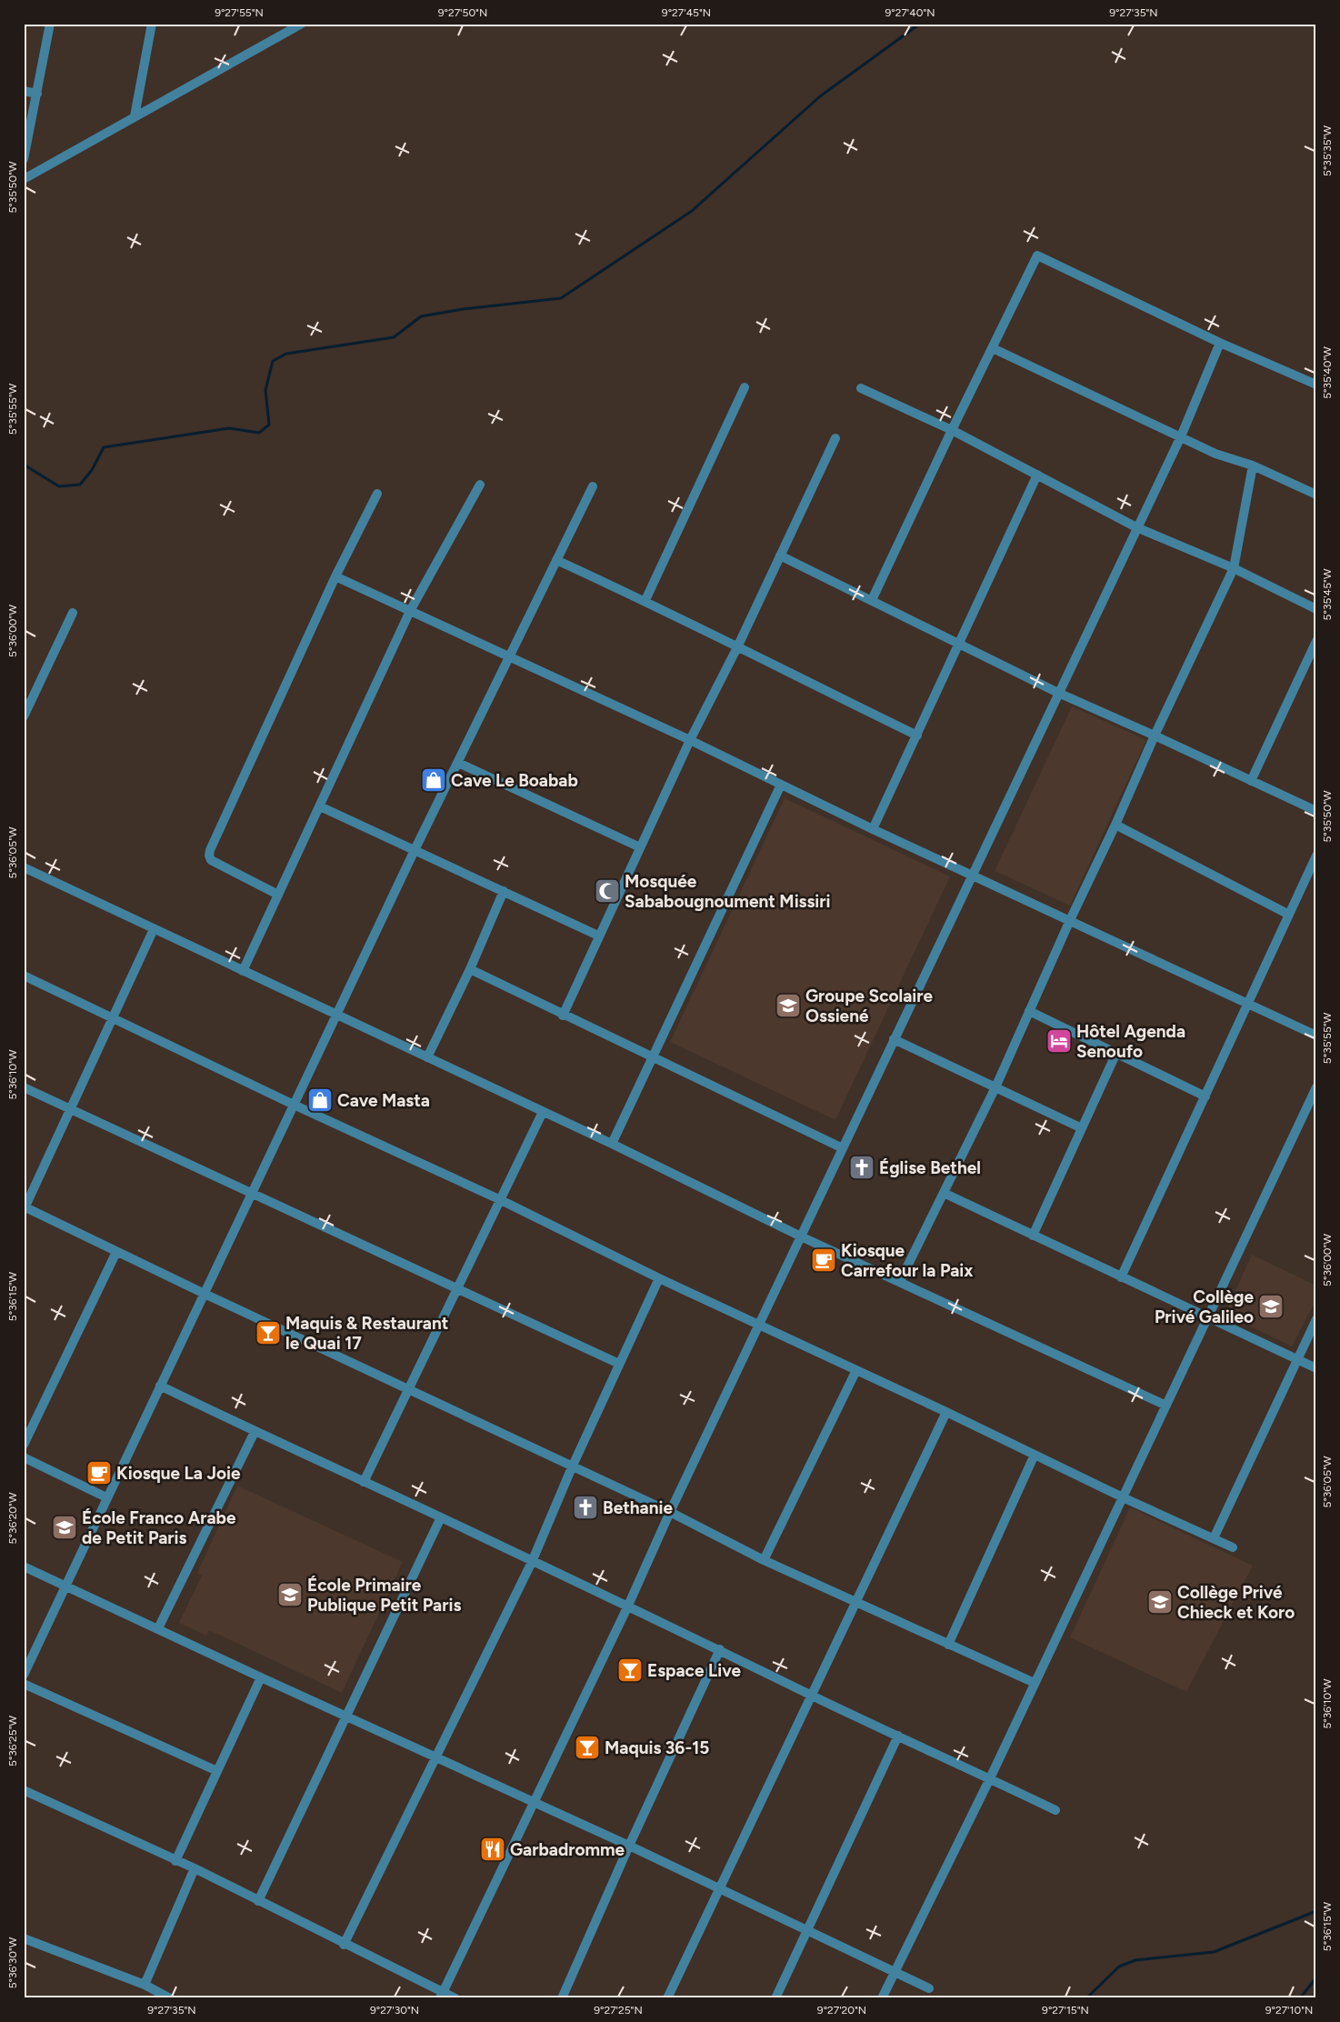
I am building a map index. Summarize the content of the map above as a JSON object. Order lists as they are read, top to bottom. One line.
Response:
{"places":{"shop":["Cave Le Boabab","Cave Masta"],"mosque":["Mosquée Sababougnoument Missiri"],"school or university":["Groupe Scolaire Ossiené","Collège Privé Galileo","École Franco Arabe de Petit Paris","École Primaire Publique Petit Paris","Collège Privé Chieck et Koro"],"hotel":["Hôtel Agenda Senoufo"],"church":["Église Bethel","Bethanie"],"cafe":["Kiosque Carrefour la Paix","Kiosque La Joie"],"bar":["Maquis & Restaurant le Quai 17","Espace Live","Maquis 36-15"],"restaurant":["Garbadromme"]},"coordinates":["9°27'55\"N","9°27'50\"N","9°27'45\"N","9°27'40\"N","9°27'35\"N","5°35'35\"W","5°35'50\"W","5°35'40\"W","5°35'55\"W","5°35'45\"W","5°36'00\"W","5°36'05\"W","5°36'10\"W","5°36'15\"W","5°36'20\"W","5°36'25\"W","5°36'30\"W","9°27'30\"N","9°27'25\"N","9°27'20\"N","9°27'15\"N","9°27'10\"N"]}
